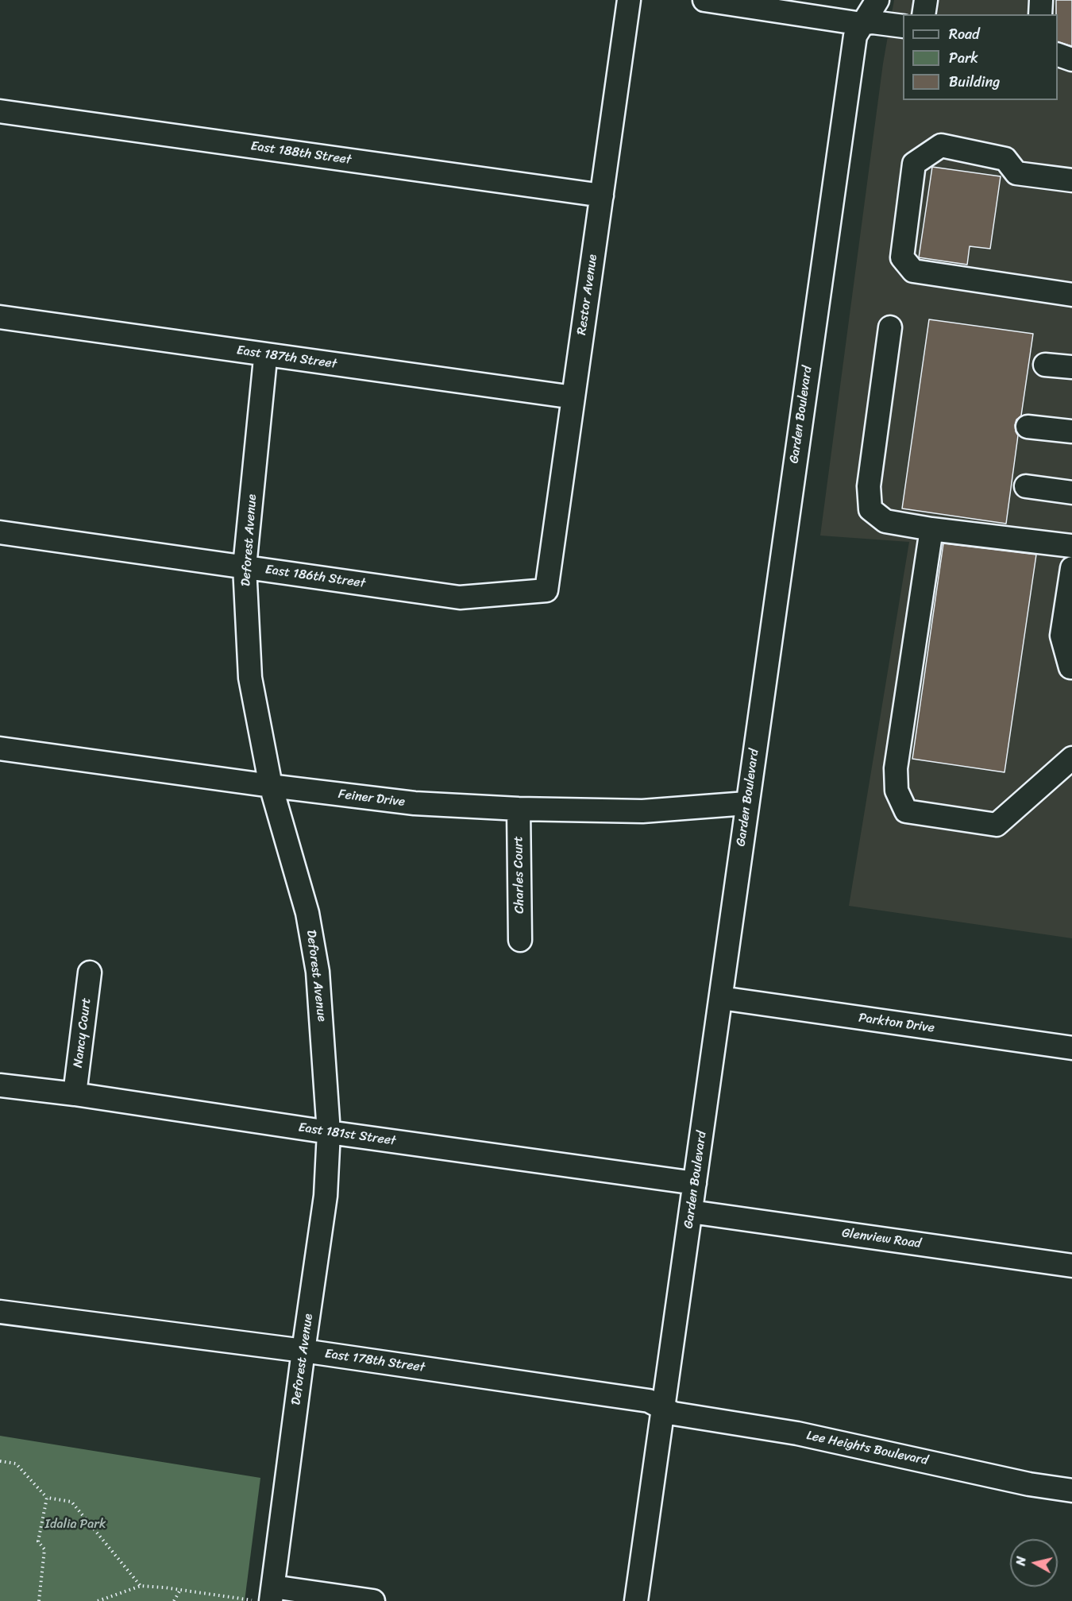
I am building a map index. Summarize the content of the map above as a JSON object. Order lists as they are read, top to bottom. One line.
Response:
{"streets":{"street":["East 188th Street","Restor Avenue","East 187th Street","Garden Boulevard","Deforest Avenue","East 186th Street","Feiner Drive","Charles Court","Parkton Drive","Nancy Court","East 181st Street","Glenview Road","East 178th Street","Lee Heights Boulevard"]},"crossings":[["East 188th Street","Restor Avenue"],["Restor Avenue","East 187th Street"],["Restor Avenue","East 186th Street"],["East 187th Street","Deforest Avenue"],["Garden Boulevard","Feiner Drive"],["Garden Boulevard","Parkton Drive"],["Garden Boulevard","East 181st Street"],["Garden Boulevard","Glenview Road"],["Garden Boulevard","East 178th Street"],["Garden Boulevard","Lee Heights Boulevard"],["Deforest Avenue","East 186th Street"],["Deforest Avenue","Feiner Drive"],["Deforest Avenue","East 181st Street"],["Deforest Avenue","East 178th Street"],["Feiner Drive","Charles Court"],["Nancy Court","East 181st Street"],["East 178th Street","Lee Heights Boulevard"]],"parks":["Idalia Park"],"legend":["Road","Park","Building"],"north":"left"}
